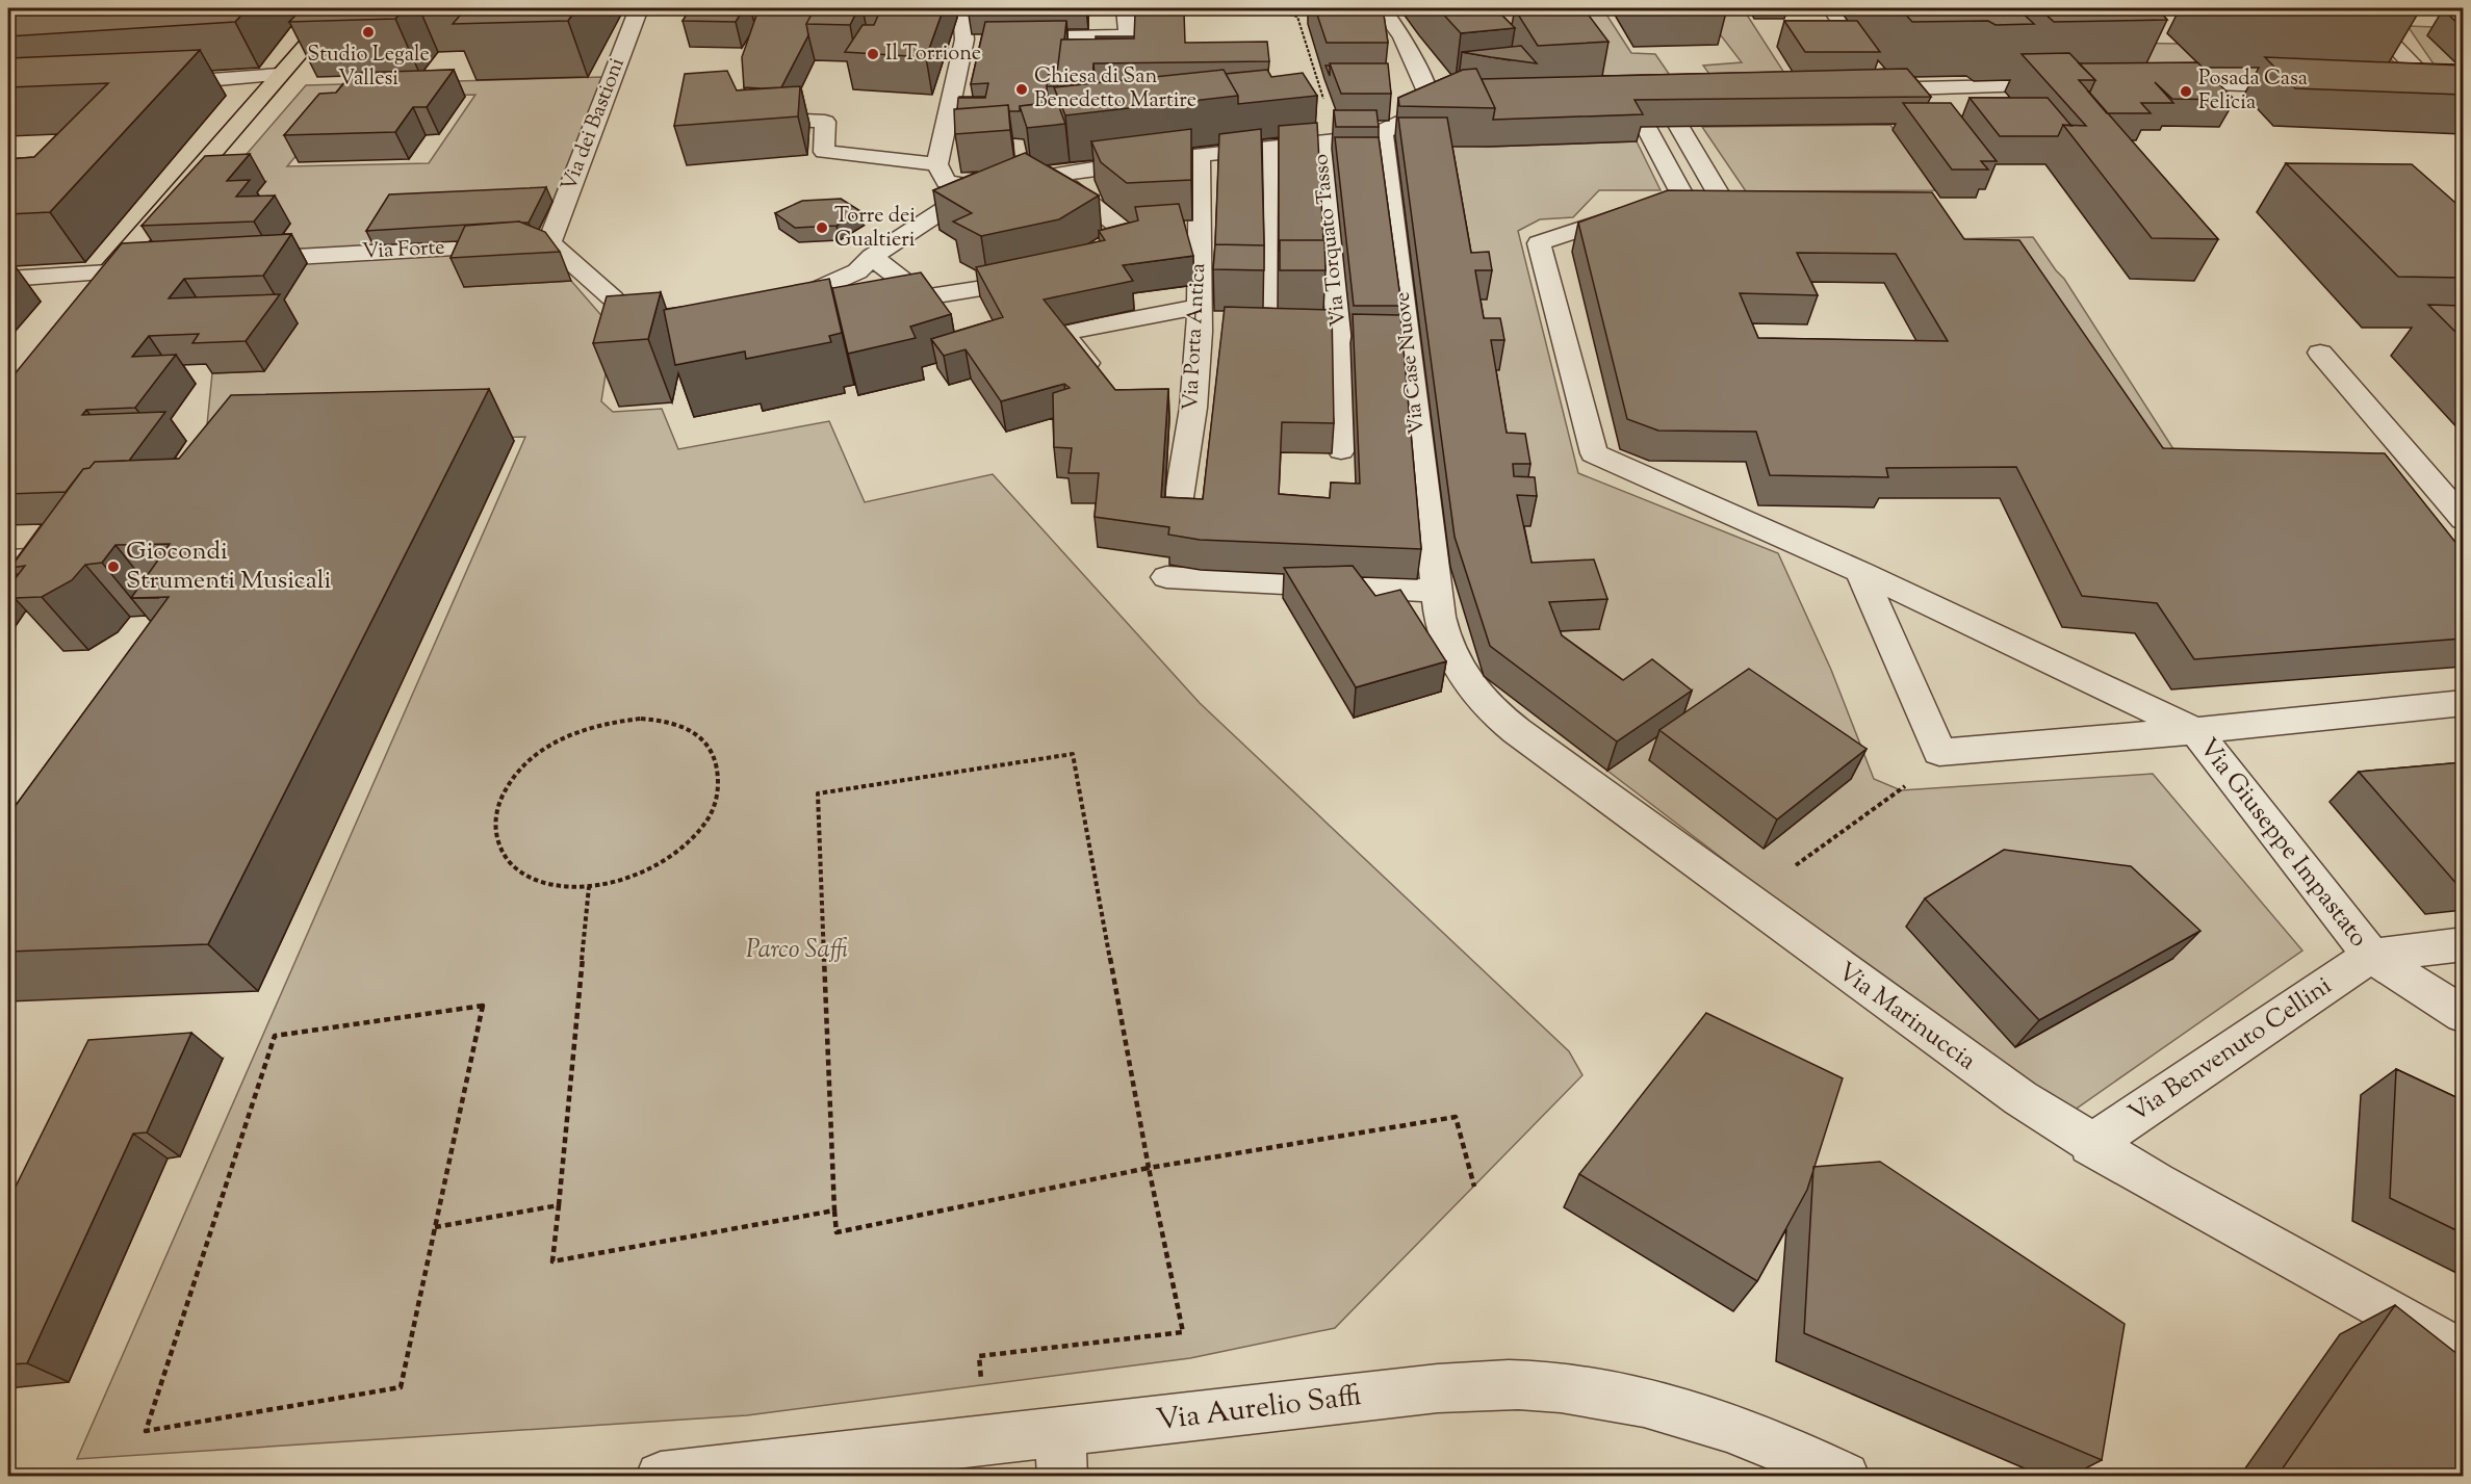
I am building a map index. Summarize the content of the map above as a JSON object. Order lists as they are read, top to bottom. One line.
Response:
{"streets":{"street":["Via dei Bastioni","Via Torquato Tasso","Via Forte","Via Porta Antica","Via Case Nuove","Via Giuseppe Impastato","Via Marinuccia","Via Benvenuto Cellini","Via Aurelio Saffi"]},"crossings":[["Via dei Bastioni","Via Forte"],["Via Torquato Tasso","Via Porta Antica"],["Via Torquato Tasso","Via Case Nuove"],["Via Porta Antica","Via Case Nuove"],["Via Case Nuove","Via Marinuccia"],["Via Giuseppe Impastato","Via Benvenuto Cellini"],["Via Marinuccia","Via Benvenuto Cellini"]],"parks":["Parco Saffi"],"places":["Studio Legale Vallesi","Il Torrione","Chiesa di San Benedetto Martire","Posada Casa Felicia","Torre dei Gualtieri","Giocondi Strumenti Musicali"]}
